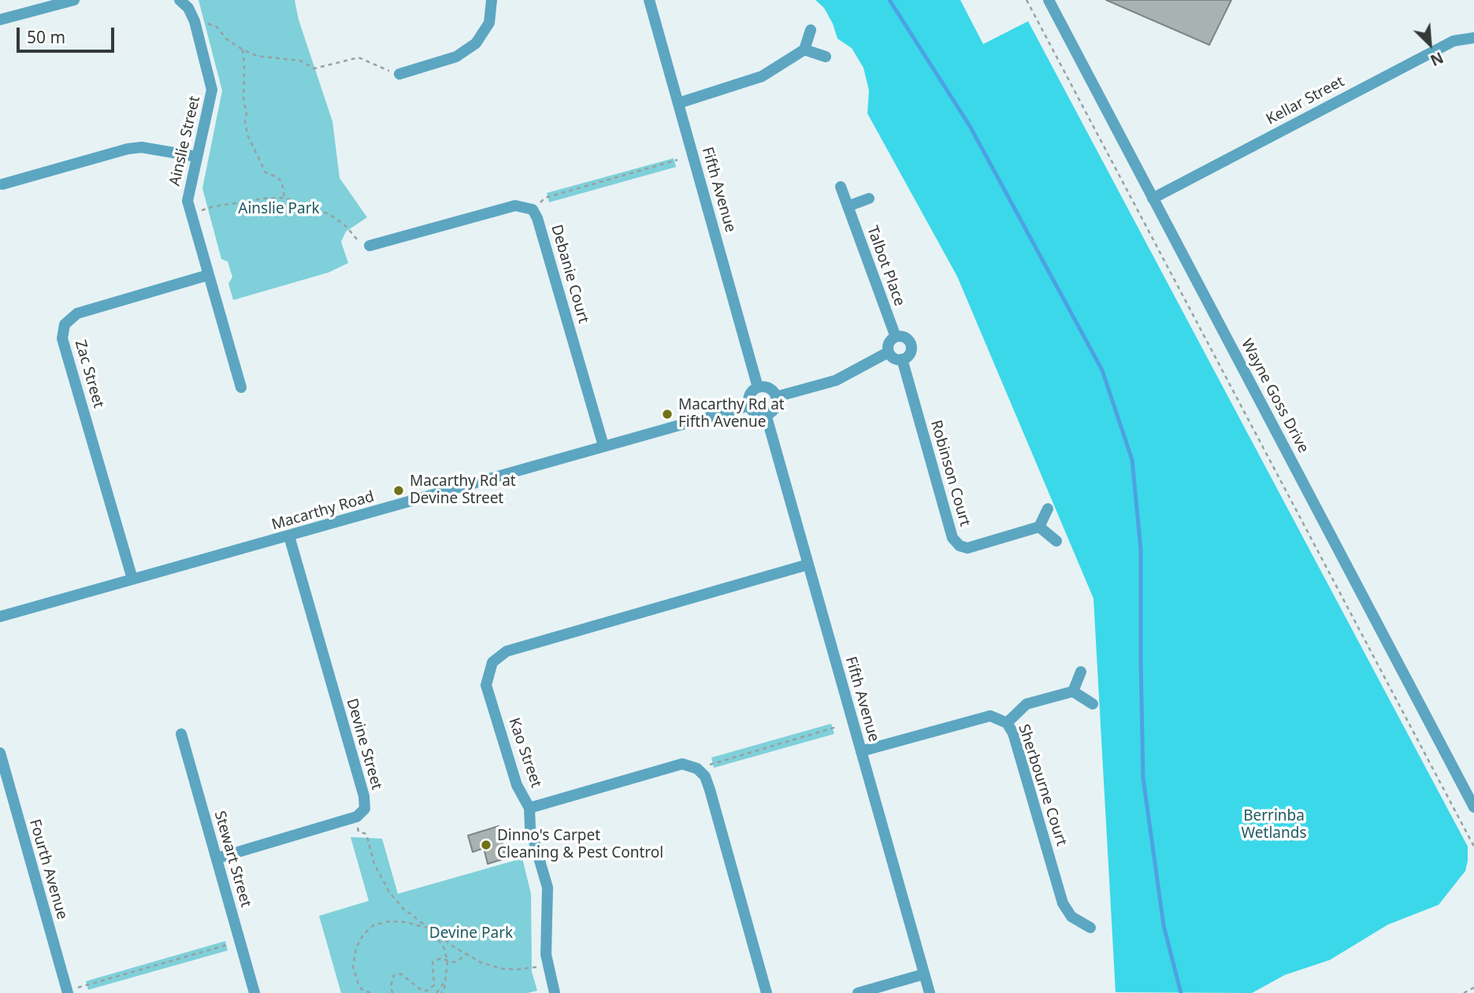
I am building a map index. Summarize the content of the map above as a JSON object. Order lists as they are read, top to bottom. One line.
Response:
{"streets":{"street":["Kellar Street","Ainslie Street","Fifth Avenue","Talbot Place","Debanie Court","Zac Street","Wayne Goss Drive","Robinson Court","Macarthy Road","Devine Street","Kao Street","Sherbourne Court","Stewart Street","Fourth Avenue"]},"crossings":[["Kellar Street","Wayne Goss Drive"],["Ainslie Street","Zac Street"],["Fifth Avenue","Macarthy Road"],["Fifth Avenue","Kao Street"],["Fifth Avenue","Sherbourne Court"],["Talbot Place","Robinson Court"],["Debanie Court","Macarthy Road"],["Zac Street","Macarthy Road"],["Macarthy Road","Devine Street"]],"parks":["Ainslie Park","Berrinba Wetlands","Devine Park"],"places":["Macarthy Rd at Fifth Avenue","Macarthy Rd at Devine Street","Dinno's Carpet Cleaning & Pest Control"],"scale_bar":"50 m","north":"bottom right"}
